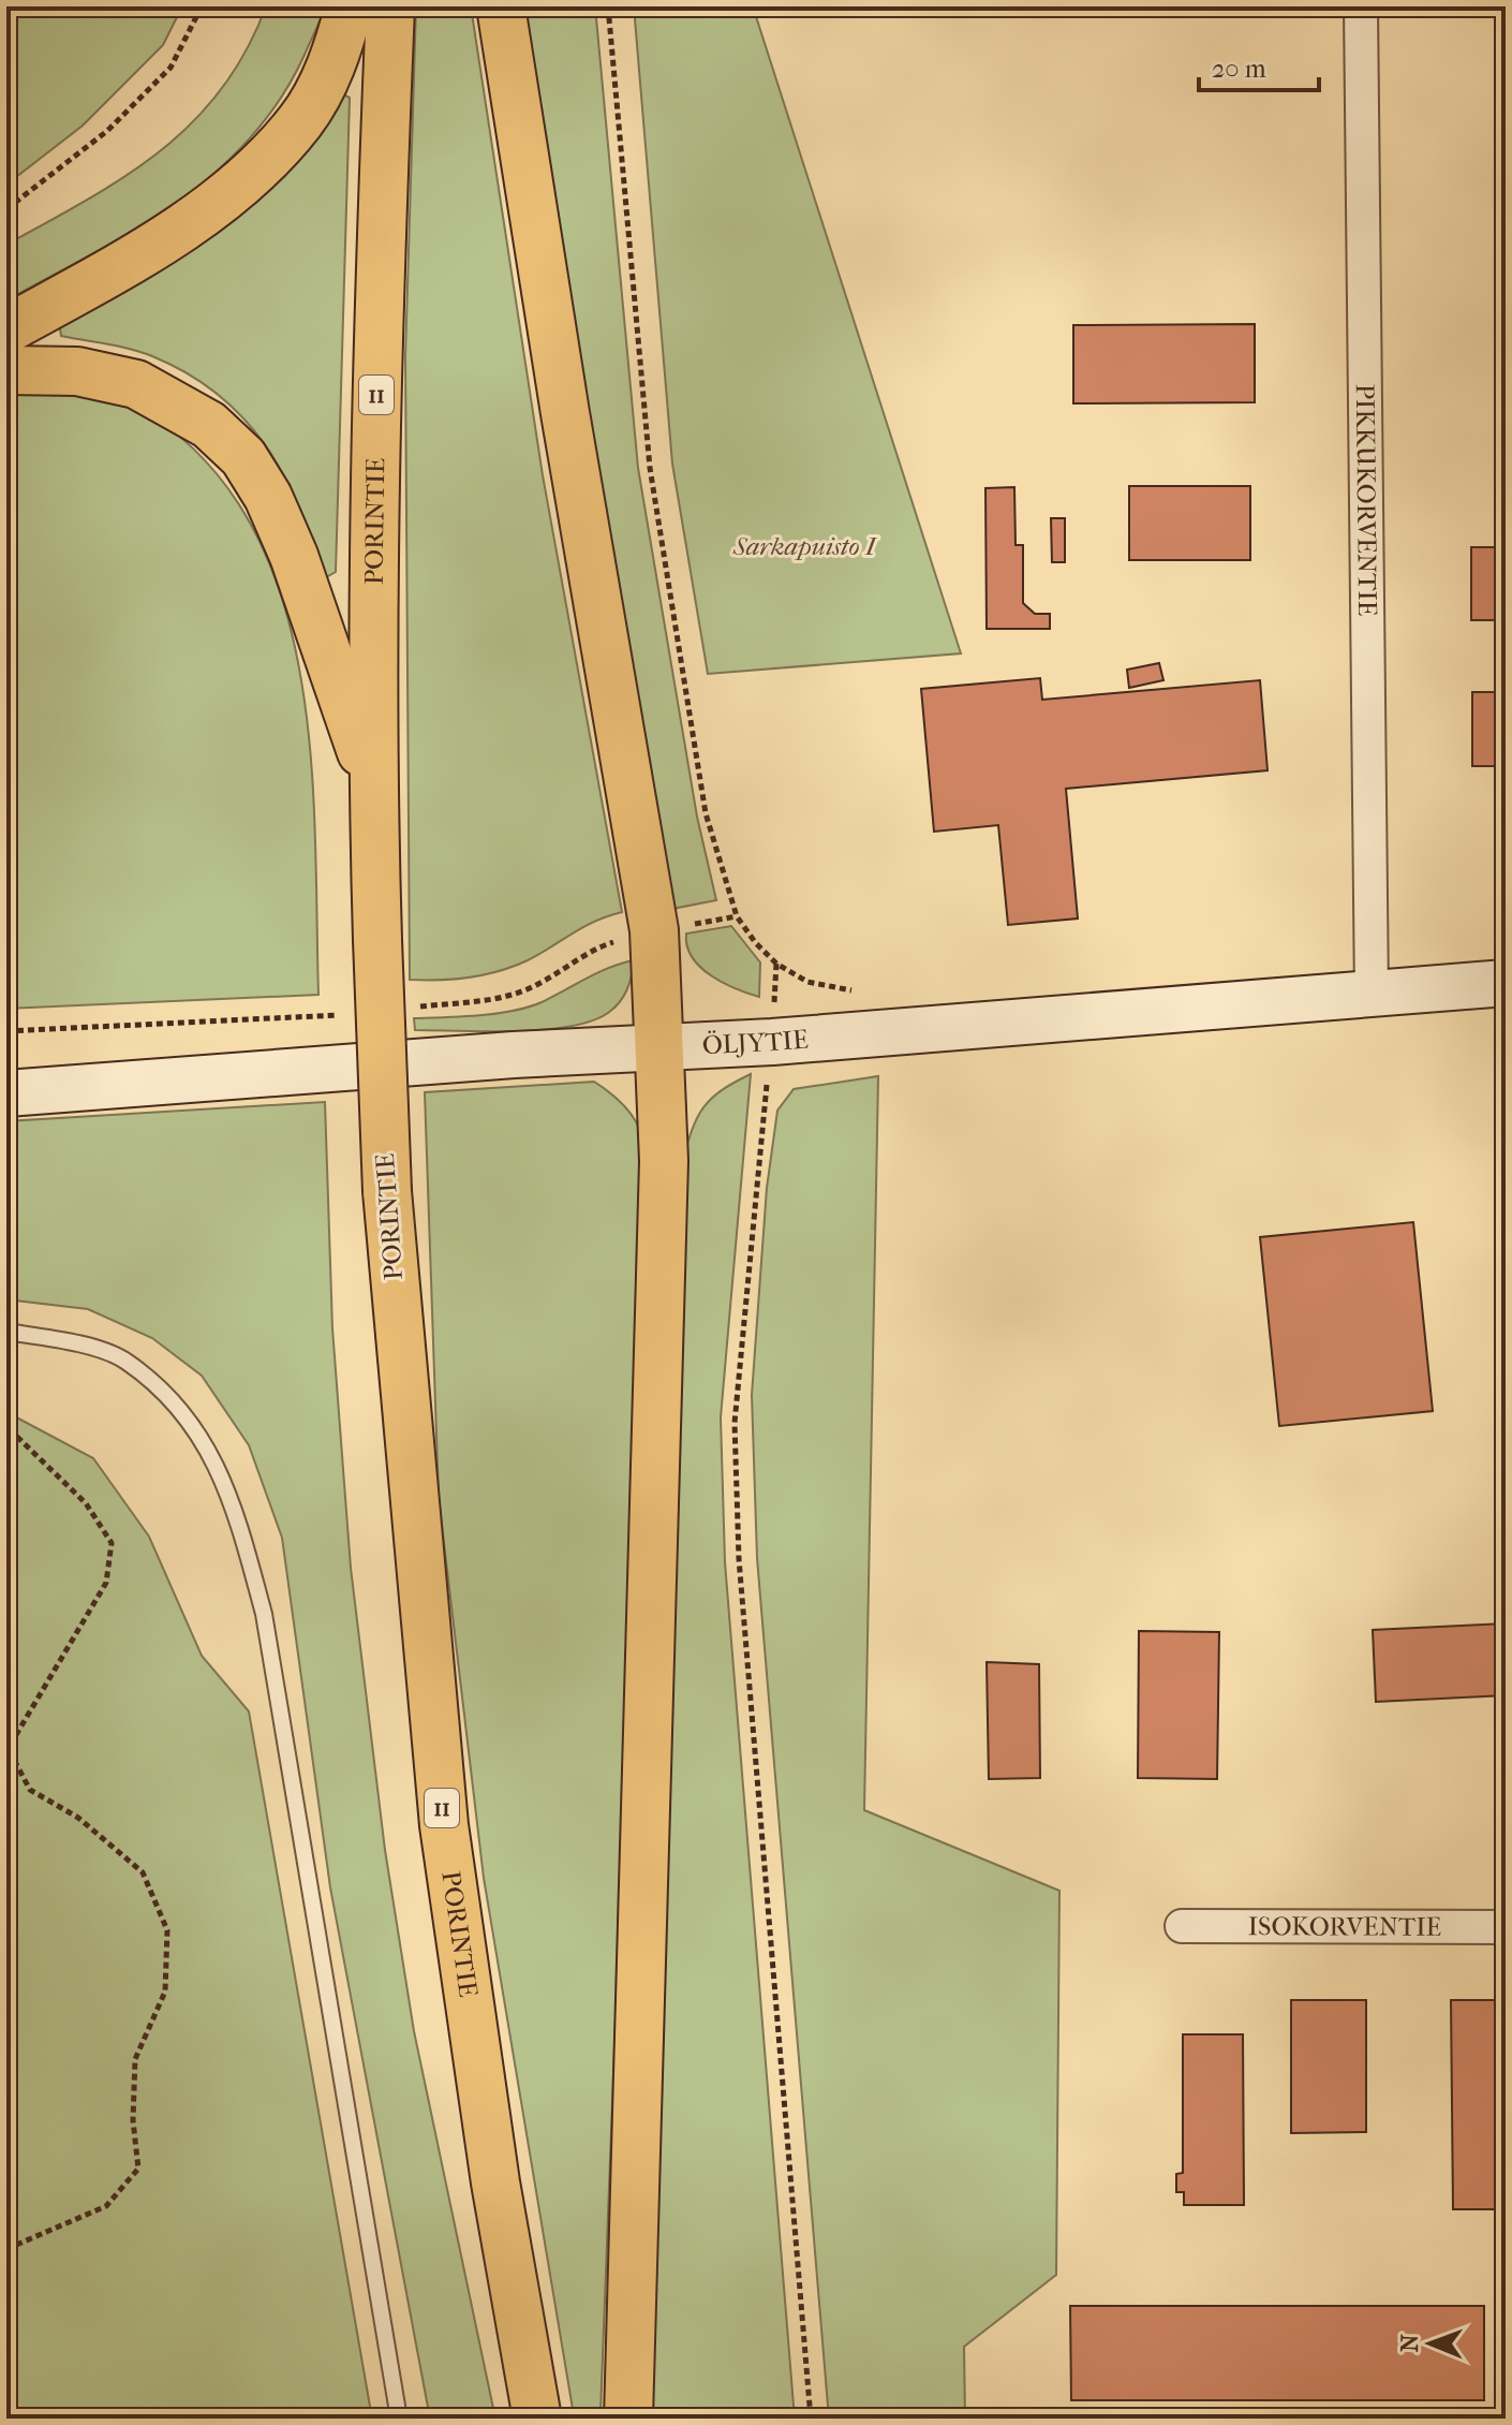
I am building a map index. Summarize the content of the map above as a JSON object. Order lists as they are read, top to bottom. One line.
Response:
{"streets":{"highway":["11","PORINTIE"],"main road":["ÖLJYTIE"],"street":["PIKKUKORVENTIE","ISOKORVENTIE"]},"crossings":[["PIKKUKORVENTIE","ÖLJYTIE"]],"parks":["Sarkapuisto I"],"scale_bar":"20 m","north":"left"}
